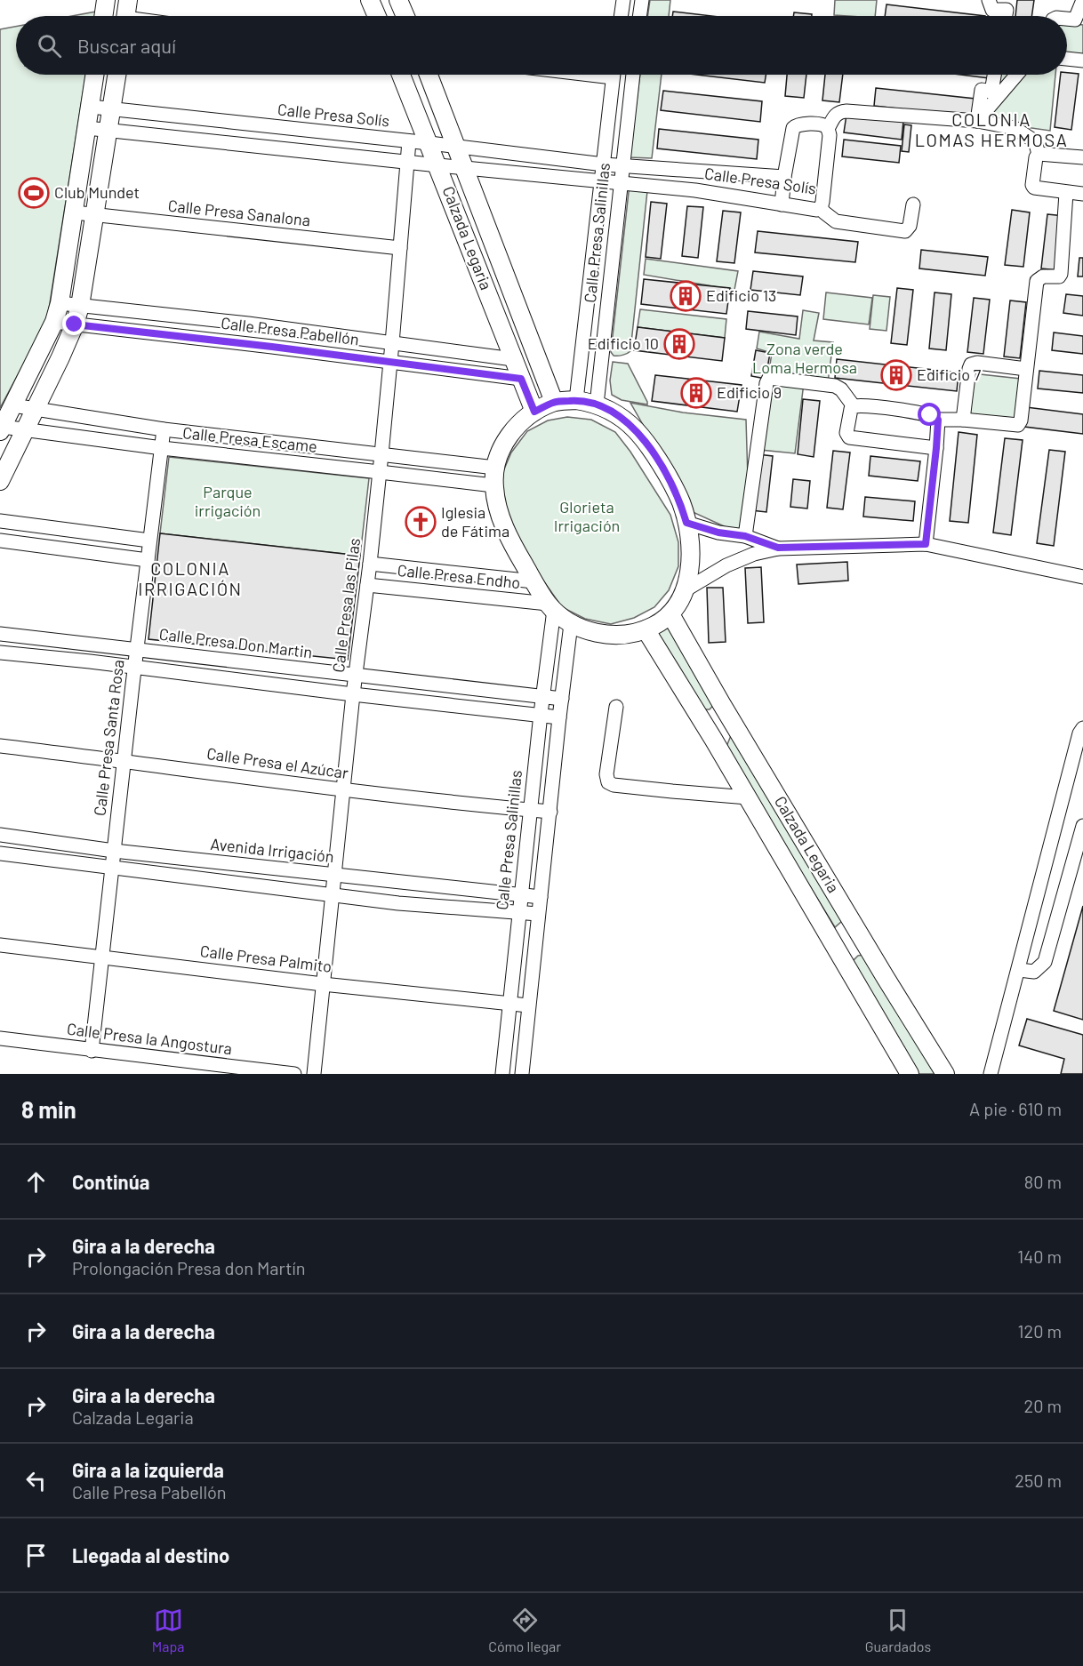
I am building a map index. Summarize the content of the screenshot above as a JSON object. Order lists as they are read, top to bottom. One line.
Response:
{"streets":{"main road":["Calzada Legaria"],"street":["Calle Presa Solís","Calle Presa Sanalona","Calle Presa Salinillas","Calle Presa Pabellón","Calle Presa Escame","Calle Presa Endho","Calle Presa las Pilas","Calle Presa Don Martin","Calle Presa Santa Rosa","Calle Presa el Azúcar","Avenida Irrigación","Calle Presa Palmito","Calle Presa la Angostura"]},"crossings":[["Calle Presa Solís","Calle Presa Salinillas"],["Calle Presa Solís","Calzada Legaria"],["Calle Presa Solís","Calle Presa las Pilas"],["Calle Presa Sanalona","Calle Presa las Pilas"],["Calle Presa Salinillas","Calle Presa Endho"],["Calle Presa Salinillas","Calle Presa Don Martin"],["Calle Presa Salinillas","Calle Presa el Azúcar"],["Calle Presa Salinillas","Avenida Irrigación"],["Calle Presa Salinillas","Calle Presa Palmito"],["Calzada Legaria","Calle Presa Pabellón"],["Calle Presa Pabellón","Calle Presa las Pilas"],["Calle Presa Escame","Calle Presa las Pilas"],["Calle Presa Escame","Calle Presa Santa Rosa"],["Calle Presa Endho","Calle Presa las Pilas"],["Calle Presa las Pilas","Calle Presa Don Martin"],["Calle Presa las Pilas","Calle Presa el Azúcar"],["Calle Presa las Pilas","Avenida Irrigación"],["Calle Presa las Pilas","Calle Presa Palmito"],["Calle Presa Don Martin","Calle Presa Santa Rosa"],["Calle Presa Santa Rosa","Calle Presa el Azúcar"],["Calle Presa Santa Rosa","Avenida Irrigación"],["Calle Presa Santa Rosa","Calle Presa Palmito"],["Calle Presa Santa Rosa","Calle Presa la Angostura"]],"districts":["COLONIA LOMAS HERMOSA","COLONIA IRRIGACIÓN"],"parks":["Zona verde Loma Hermosa","Parque irrigación","Glorieta Irrigación"],"places":{"sports":["Club Mundet"],"building":["Edificio 13","Edificio 10","Edificio 7","Edificio 9"],"church":["Iglesia de Fátima"]},"page":{"search":"Buscar aquí","heading":["8 min","A pie · 610 m"],"list":[["Continúa","80 m"],["Gira a la derecha","Prolongación Presa don Martín","140 m"],["Gira a la derecha","120 m"],["Gira a la derecha","Calzada Legaria","20 m"],["Gira a la izquierda","Calle Presa Pabellón","250 m"],"Llegada al destino"],"nav":["Mapa","Cómo llegar","Guardados"]}}
